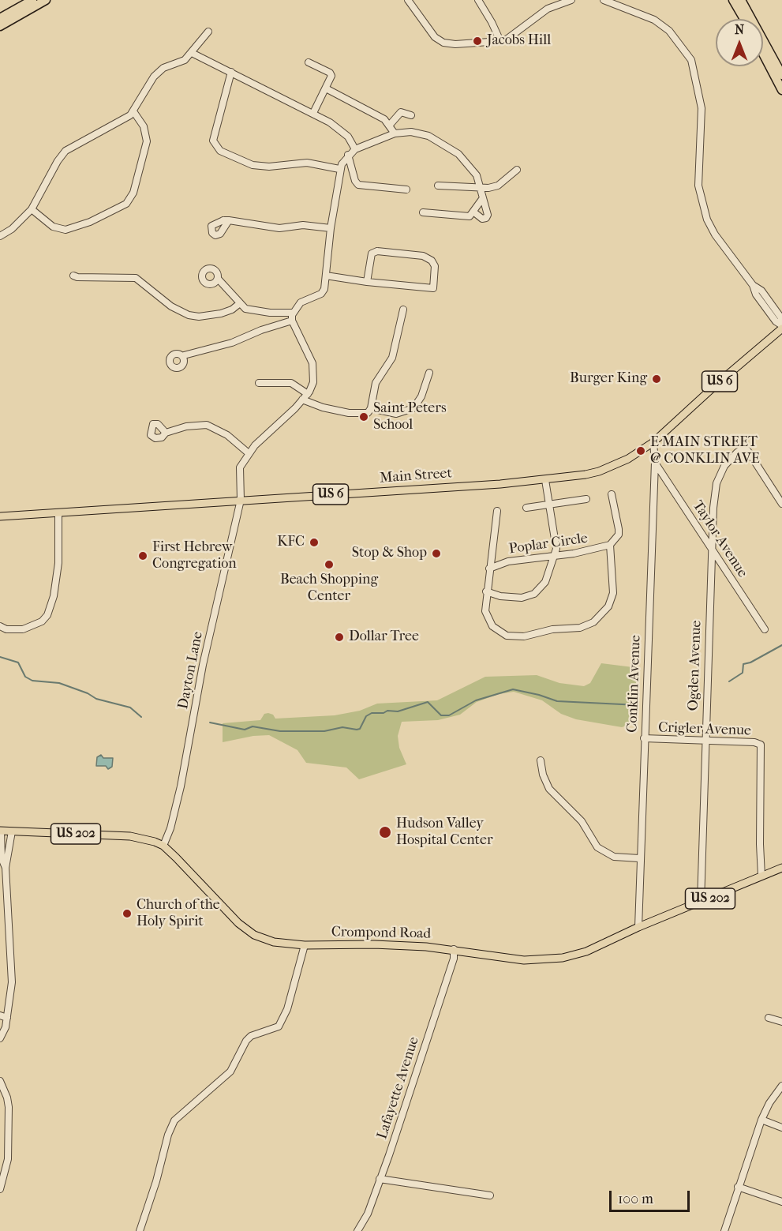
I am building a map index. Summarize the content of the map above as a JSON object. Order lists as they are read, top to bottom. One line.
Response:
{"streets":{"main road":["US 6","Main Street","US 202","Crompond Road"],"street":["Taylor Avenue","Poplar Circle","Ogden Avenue","Dayton Lane","Conklin Avenue","Crigler Avenue","Lafayette Avenue"]},"crossings":[["Main Street","Dayton Lane"],["Main Street","Conklin Avenue"],["Taylor Avenue","Ogden Avenue"],["Taylor Avenue","Conklin Avenue"],["Ogden Avenue","Crigler Avenue"],["Ogden Avenue","Crompond Road"],["Dayton Lane","Crompond Road"],["Conklin Avenue","Crigler Avenue"],["Conklin Avenue","Crompond Road"],["Crigler Avenue","Crompond Road"],["Crompond Road","Lafayette Avenue"]],"places":["Jacobs Hill","Burger King","Saint Peters School","E MAIN STREET @ CONKLIN AVE","KFC","Stop & Shop","First Hebrew Congregation","Beach Shopping Center","Dollar Tree","Hudson Valley Hospital Center","Church of the Holy Spirit"],"scale_bar":"100 m","north":"top"}
